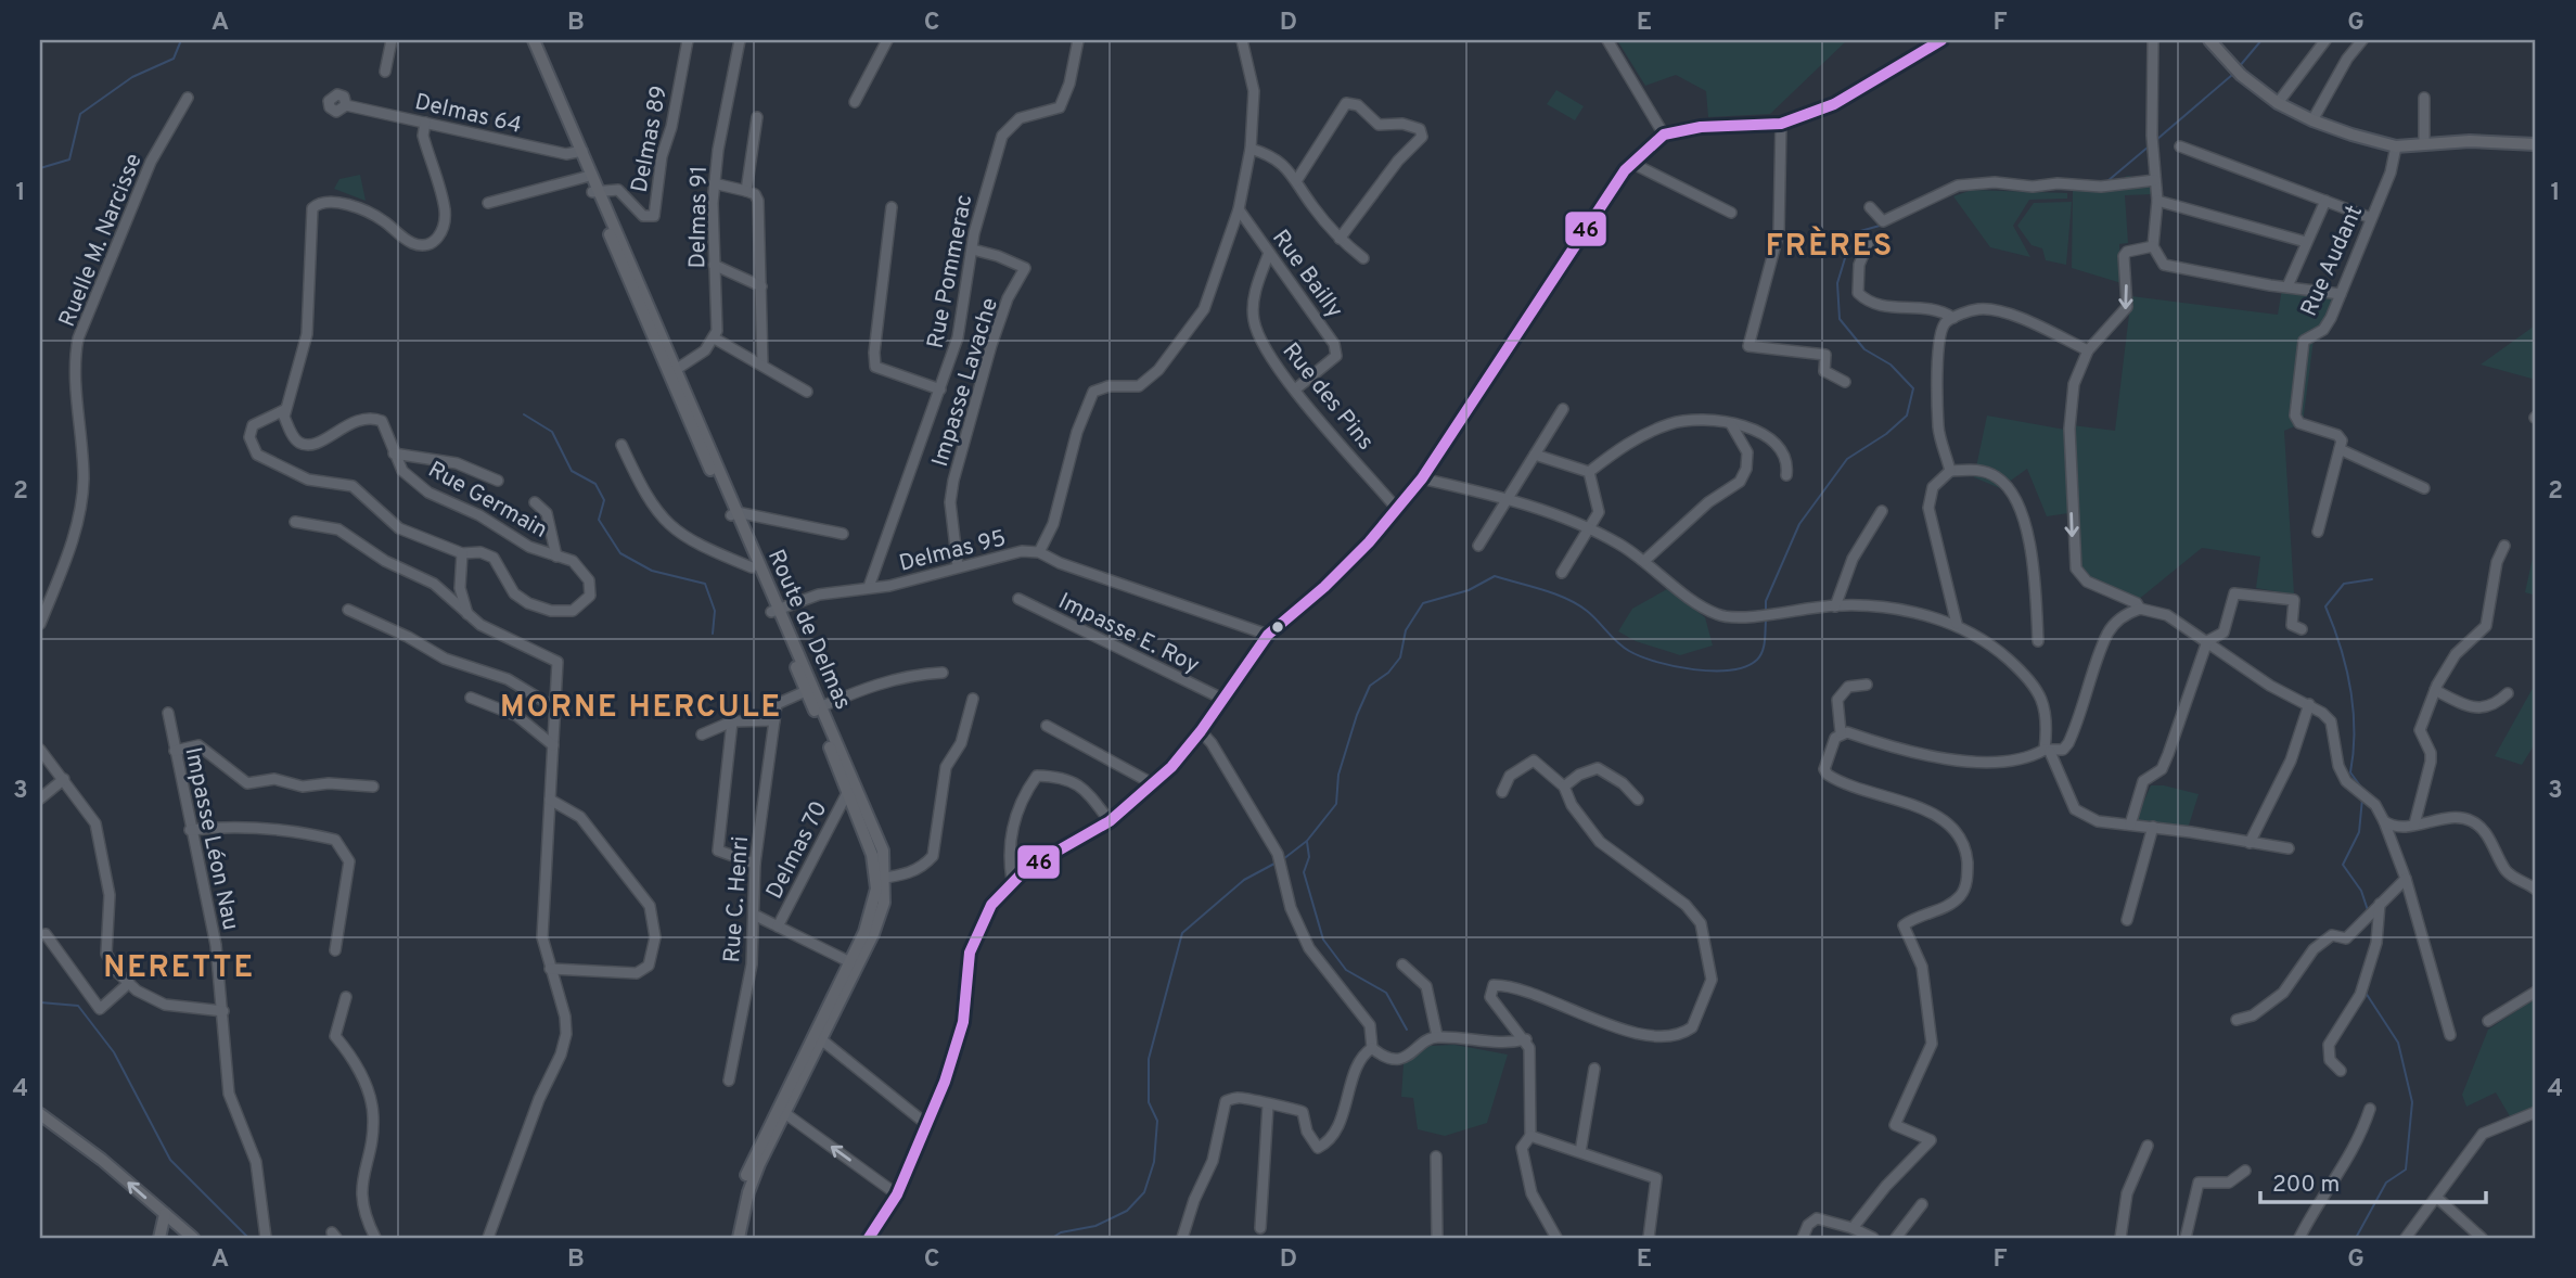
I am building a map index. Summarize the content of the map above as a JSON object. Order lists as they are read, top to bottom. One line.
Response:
{"streets":{"main road":["Route de Delmas"],"street":["Delmas 64","Delmas 89","Delmas 91","Ruelle M. Narcisse","Rue Audant","Rue Pommerac","Rue Bailly","Impasse Lavache","Rue des Pins","Rue Germain","Delmas 95","Impasse E. Roy","Impasse Léon Nau","Delmas 70","Rue C. Henri"]},"crossings":[["Delmas 64","Route de Delmas"],["Delmas 89","Route de Delmas"],["Rue Pommerac","Impasse Lavache"],["Rue Pommerac","Delmas 95"],["Rue Bailly","Rue des Pins"],["Impasse Lavache","Delmas 95"],["Delmas 95","Route de Delmas"],["Route de Delmas","Delmas 70"]],"districts":["FRÈRES","MORNE HERCULE","NERETTE"],"lines":["transit line 46"],"scale_bar":"200 m","grid":{"columns":["A","B","C","D","E","F","G"],"rows":["1","2","3","4"]}}
